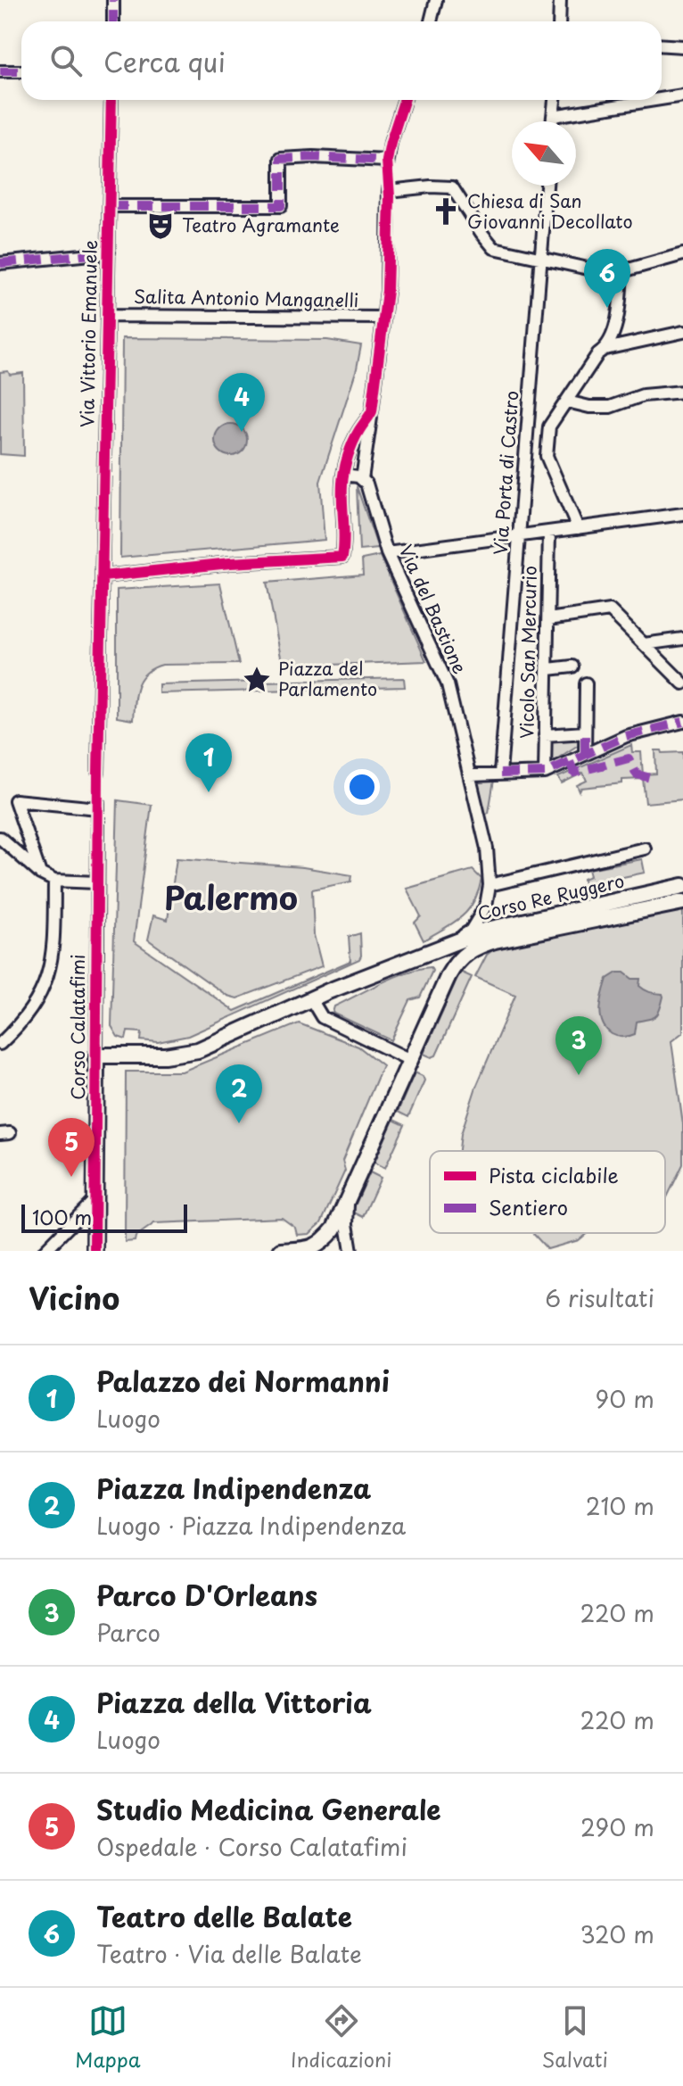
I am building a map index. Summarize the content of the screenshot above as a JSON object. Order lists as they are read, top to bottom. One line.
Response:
{"streets":{"main road":["Corso Re Ruggero","Corso Calatafimi"],"street":["Salita Antonio Manganelli","Via Vittorio Emanuele","Via Porta di Castro","Via del Bastione","Vicolo San Mercurio"]},"crossings":[["Salita Antonio Manganelli","Via Vittorio Emanuele"],["Corso Re Ruggero","Corso Calatafimi"]],"districts":["Palermo"],"places":{"church":["Chiesa di San Giovanni Decollato"],"theatre":["Teatro Agramante"],"place":["Piazza del Parlamento"]},"legend":["Pista ciclabile","Sentiero"],"scale_bar":"100 m","north":"top left","page":{"search":"Cerca qui","pins":["6","4","1","3","2","5"],"scale":"100 m","heading":["Vicino","6 risultati"],"list":[{"mark":"1","name":"Palazzo dei Normanni","note":"Luogo","value":"90 m"},{"mark":"2","name":"Piazza Indipendenza","note":"Luogo · Piazza Indipendenza","value":"210 m"},{"mark":"3","name":"Parco D'Orleans","note":"Parco","value":"220 m"},{"mark":"4","name":"Piazza della Vittoria","note":"Luogo","value":"220 m"},{"mark":"5","name":"Studio Medicina Generale","note":"Ospedale · Corso Calatafimi","value":"290 m"},{"mark":"6","name":"Teatro delle Balate","note":"Teatro · Via delle Balate","value":"320 m"}],"nav":["Mappa","Indicazioni","Salvati"]}}
